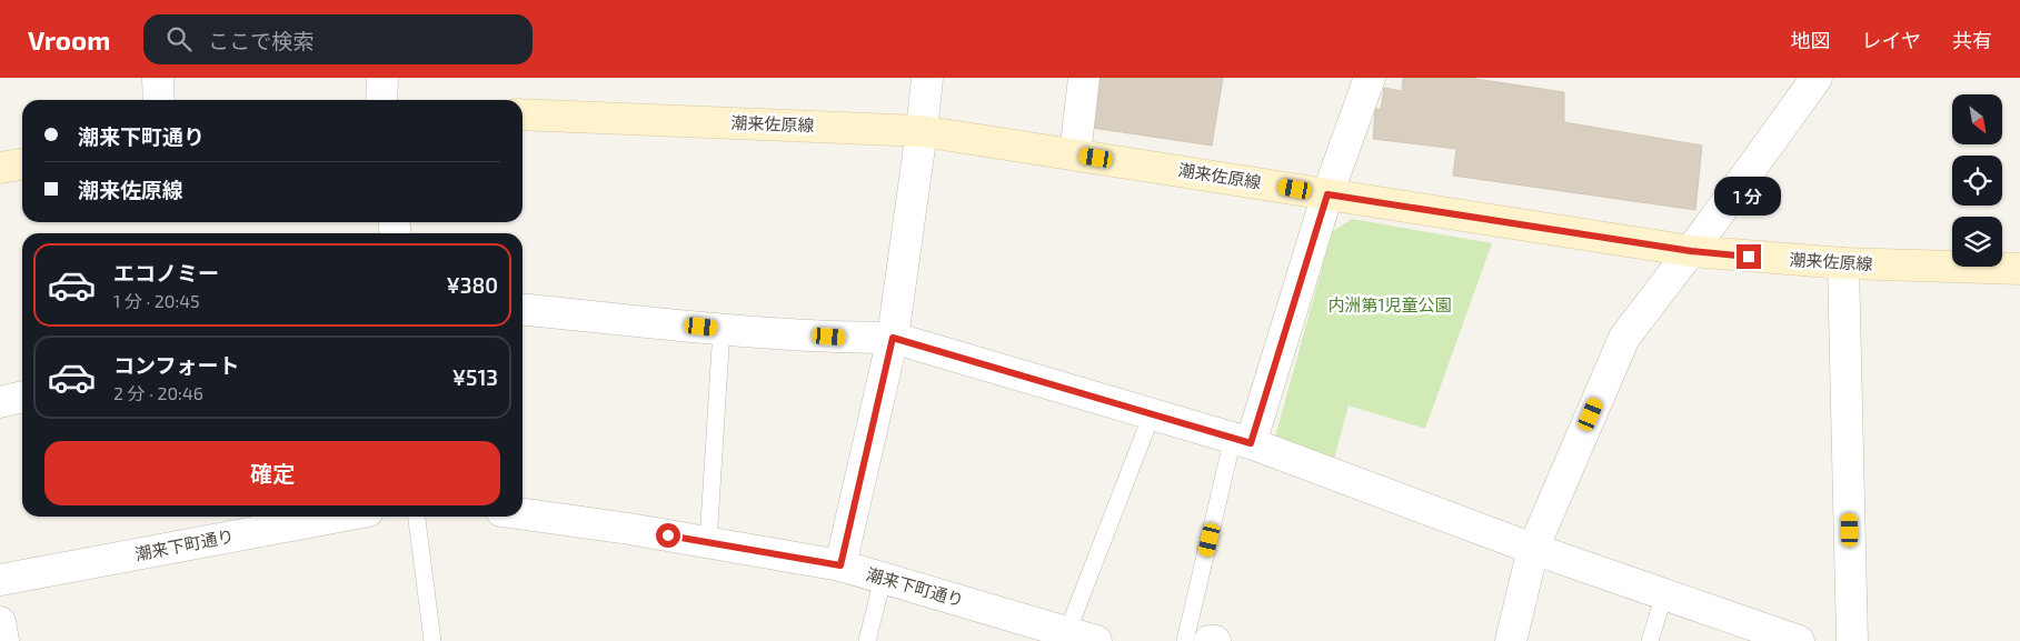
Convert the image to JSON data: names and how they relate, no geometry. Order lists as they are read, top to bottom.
{
  "streets": {
    "main road": ["潮来佐原線"],
    "street": ["潮来下町通り"]
  },
  "parks": ["内洲第1児童公園"],
  "north": "bottom right",
  "page": {
    "header": "Vroom",
    "search": "ここで検索",
    "nav": ["地図", "レイヤ", "共有"],
    "banner": ["潮来下町通り", "潮来佐原線"],
    "bubble": "1 分",
    "list": [
      {
        "name": "エコノミー",
        "note": "1 分 · 20:45",
        "value": "¥380"
      },
      {
        "name": "コンフォート",
        "note": "2 分 · 20:46",
        "value": "¥513"
      }
    ],
    "buttons": "確定"
  }
}
